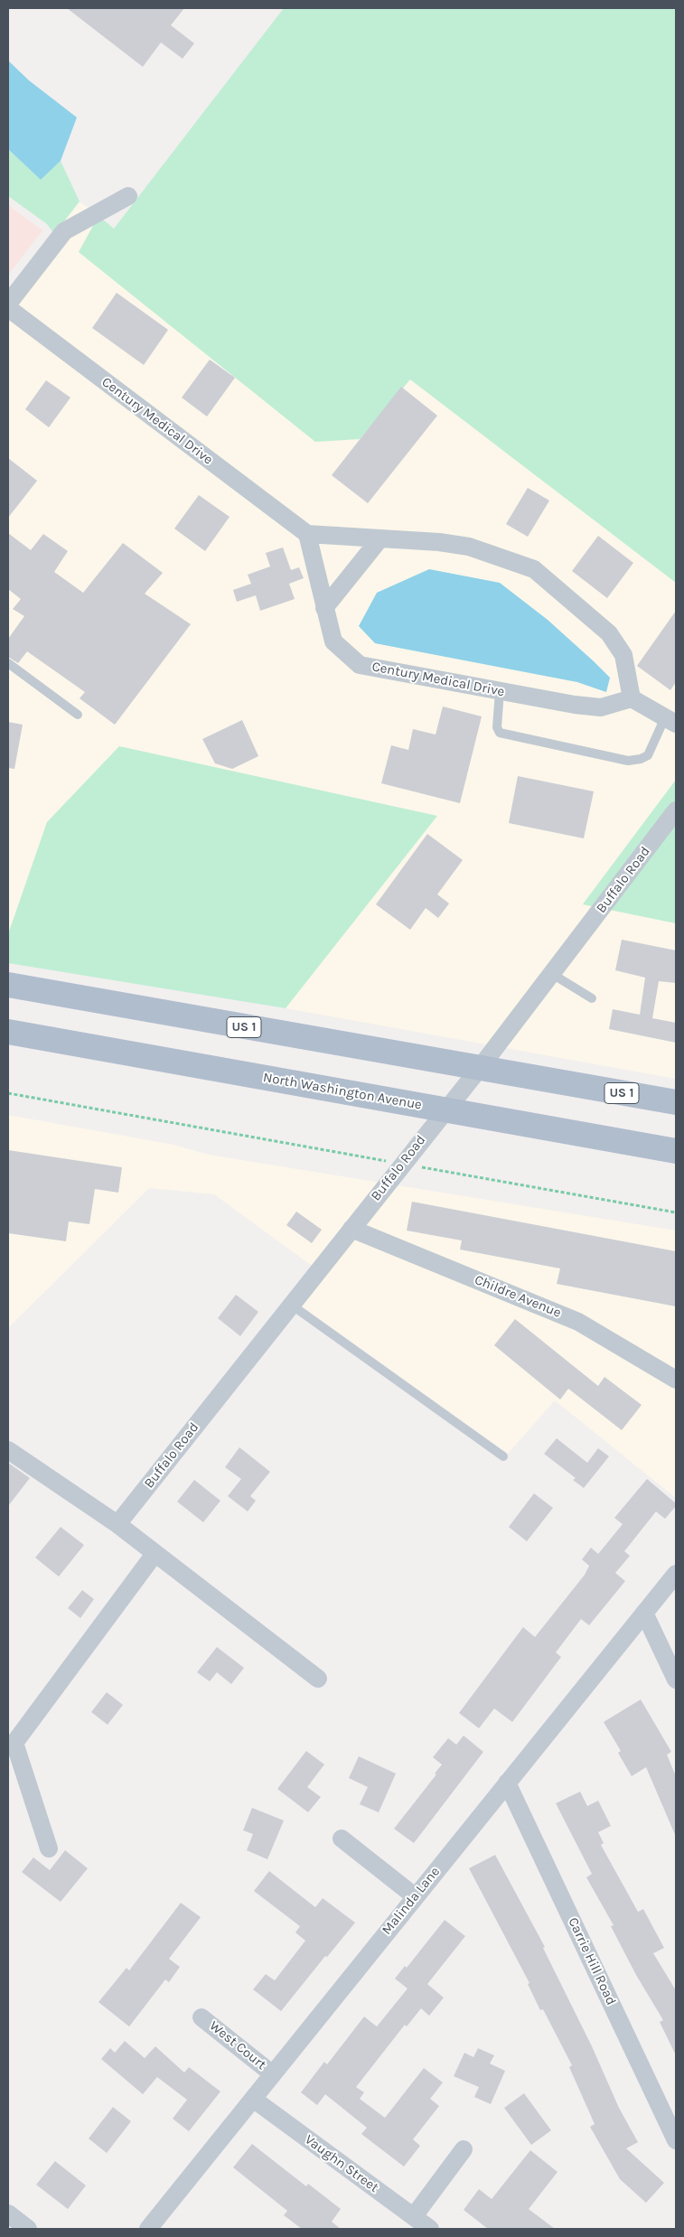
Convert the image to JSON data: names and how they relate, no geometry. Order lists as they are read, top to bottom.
{
  "streets": {
    "main road": ["US 1", "North Washington Avenue"],
    "street": [
      "Century Medical Drive",
      "Buffalo Road",
      "Childre Avenue",
      "Malinda Lane",
      "Carrie Hill Road",
      "West Court",
      "Vaughn Street"
    ]
  },
  "crossings": [
    ["Buffalo Road", "US 1"],
    ["Buffalo Road", "North Washington Avenue"],
    ["Buffalo Road", "Childre Avenue"],
    ["Malinda Lane", "Carrie Hill Road"],
    ["Malinda Lane", "West Court"],
    ["Malinda Lane", "Vaughn Street"]
  ]
}
